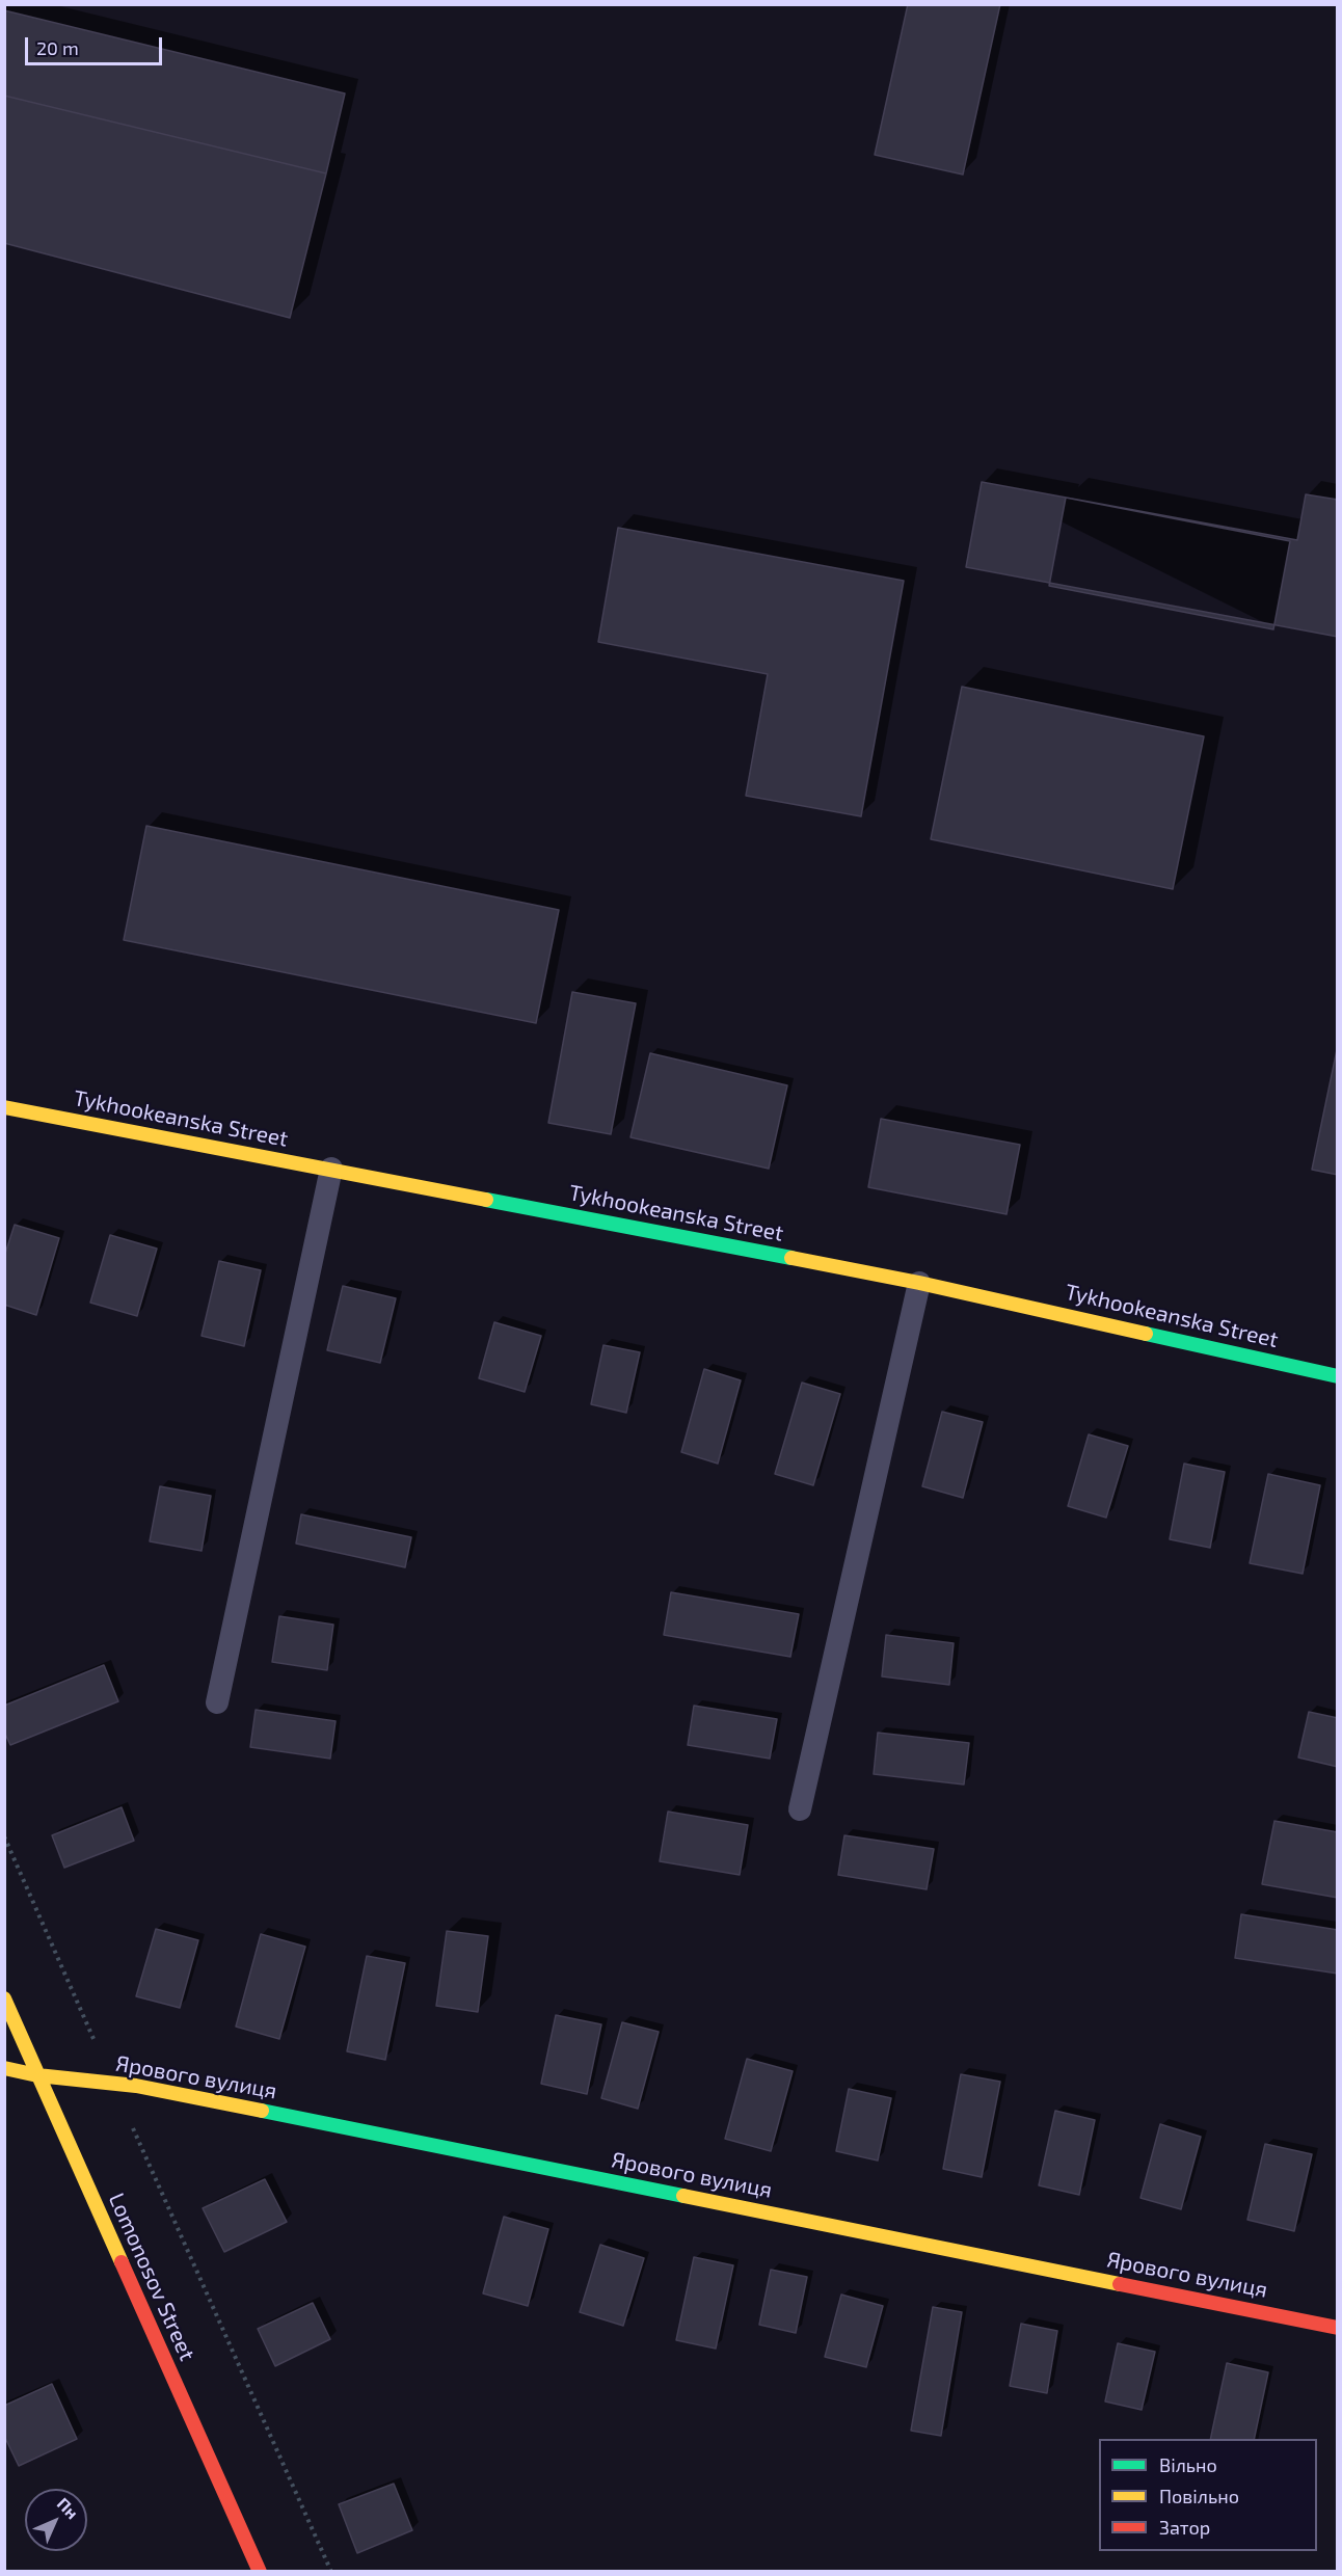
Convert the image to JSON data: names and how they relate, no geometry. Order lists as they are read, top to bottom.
{
  "streets": {
    "street": ["Tykhookeanska Street", "Ярового вулиця", "Lomonosov Street"]
  },
  "crossings": [
    ["Ярового вулиця", "Lomonosov Street"]
  ],
  "legend": ["Вільно", "Повільно", "Затор"],
  "scale_bar": "20 m",
  "north": "top right"
}
